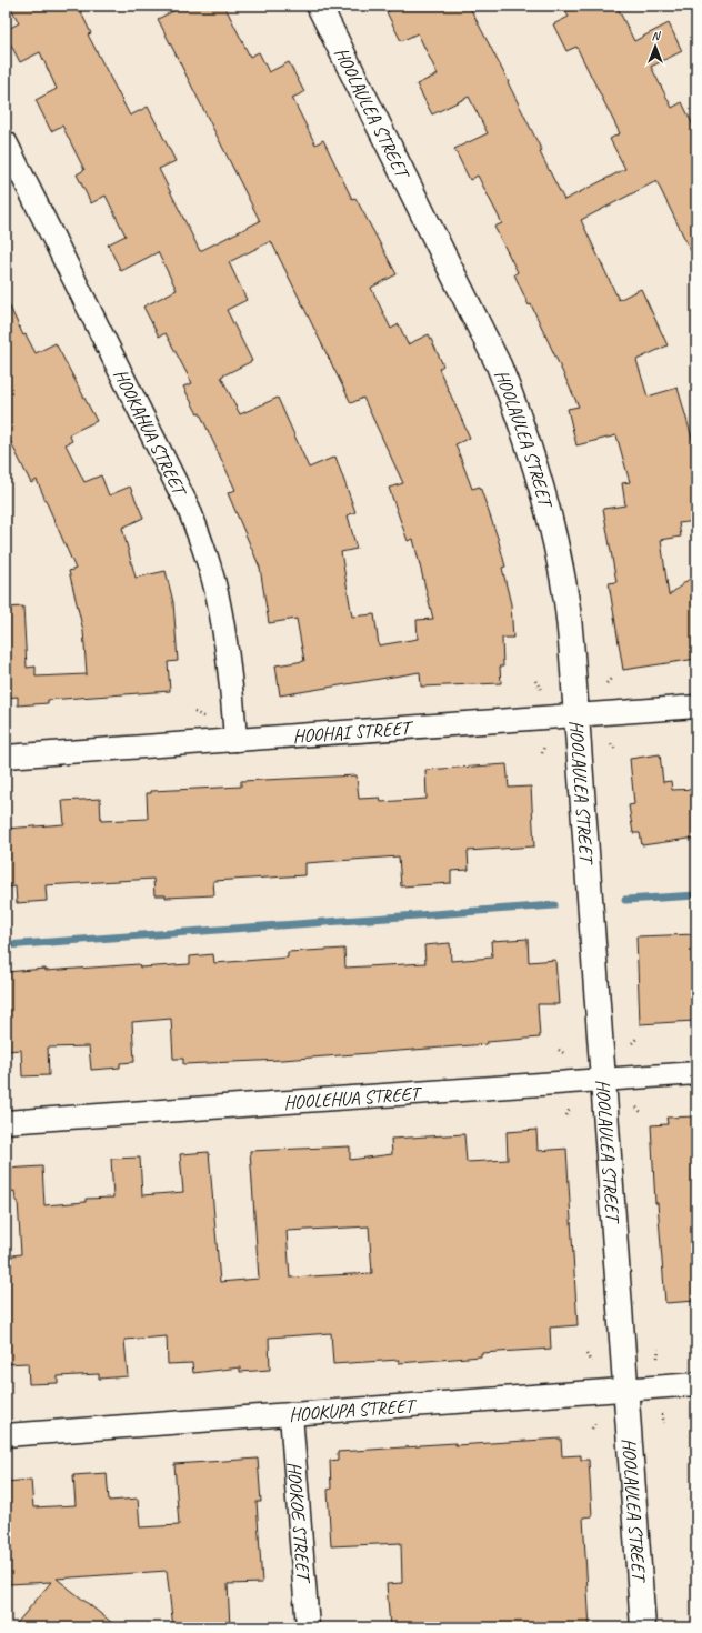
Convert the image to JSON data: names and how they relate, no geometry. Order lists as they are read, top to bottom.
{
  "streets": {
    "street": [
      "HOOLAULEA STREET",
      "HOOKAHUA STREET",
      "HOOHAI STREET",
      "HOOLEHUA STREET",
      "HOOKUPA STREET",
      "HOOKOE STREET"
    ]
  },
  "crossings": [
    ["HOOLAULEA STREET", "HOOHAI STREET"],
    ["HOOLAULEA STREET", "HOOLEHUA STREET"],
    ["HOOLAULEA STREET", "HOOKUPA STREET"],
    ["HOOKAHUA STREET", "HOOHAI STREET"],
    ["HOOKUPA STREET", "HOOKOE STREET"]
  ],
  "north": "top"
}
